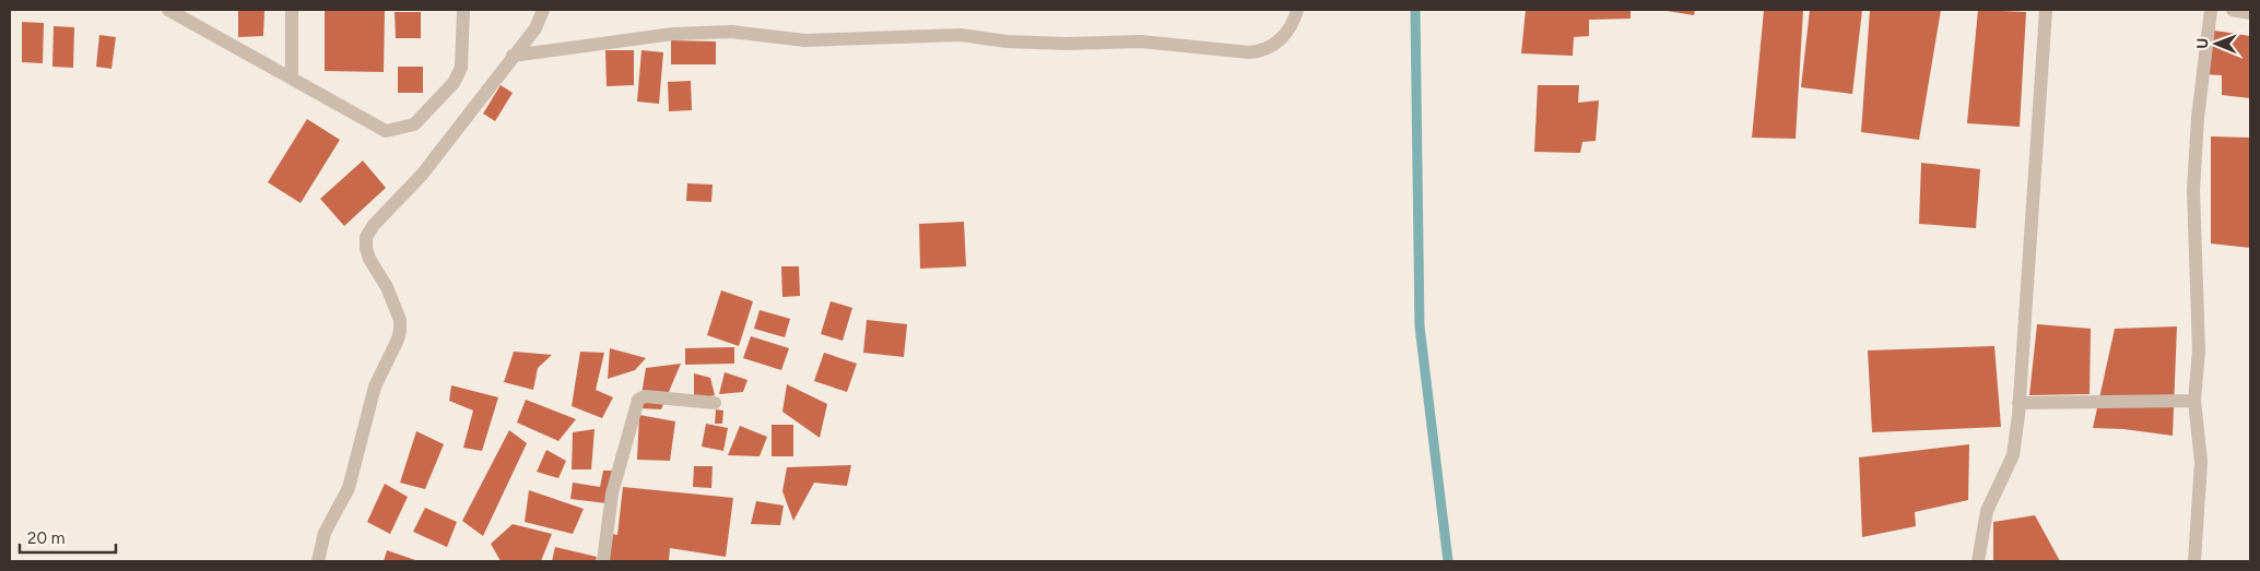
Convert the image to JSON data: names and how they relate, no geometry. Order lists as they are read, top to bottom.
{
  "scale_bar": "20 m",
  "north": "left"
}
